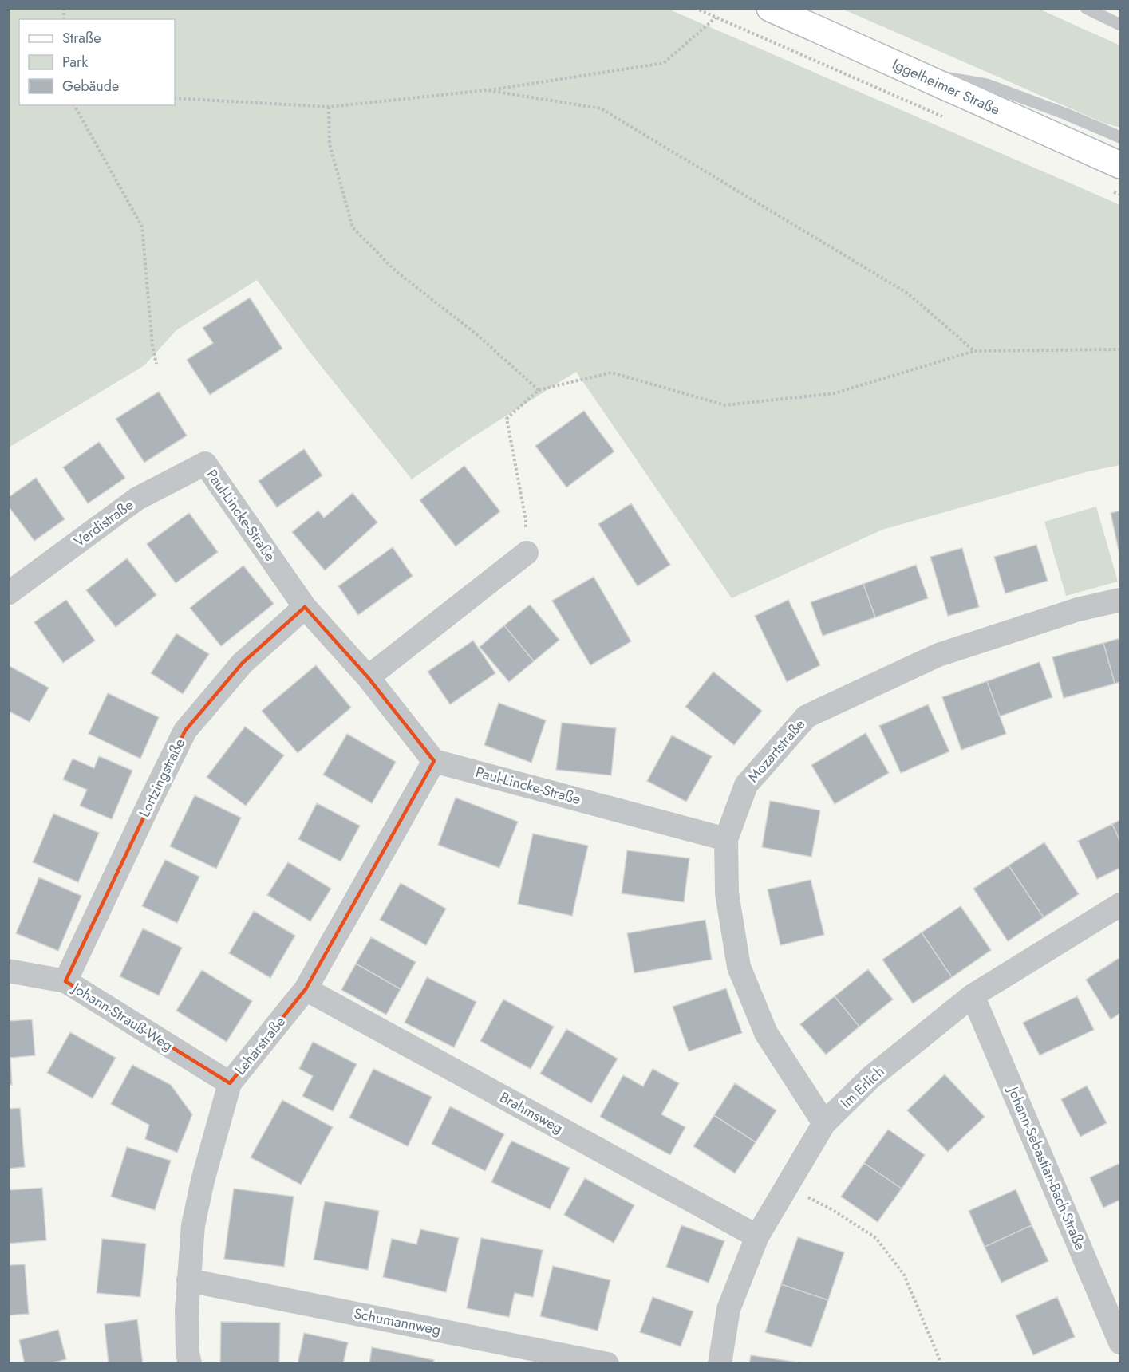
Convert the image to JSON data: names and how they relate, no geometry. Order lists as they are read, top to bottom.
{
  "streets": {
    "main road": ["Iggelheimer Straße"],
    "street": [
      "Paul-Lincke-Straße",
      "Verdistraße",
      "Mozartstraße",
      "Lortzingstraße",
      "Johann-Strauß-Weg",
      "Lehárstraße",
      "Im Erlich",
      "Brahmsweg",
      "Johann-Sebastian-Bach-Straße",
      "Schumannweg"
    ]
  },
  "crossings": [
    ["Paul-Lincke-Straße", "Verdistraße"],
    ["Paul-Lincke-Straße", "Mozartstraße"],
    ["Paul-Lincke-Straße", "Lortzingstraße"],
    ["Paul-Lincke-Straße", "Lehárstraße"],
    ["Mozartstraße", "Im Erlich"],
    ["Lortzingstraße", "Johann-Strauß-Weg"],
    ["Johann-Strauß-Weg", "Lehárstraße"],
    ["Lehárstraße", "Brahmsweg"],
    ["Lehárstraße", "Schumannweg"],
    ["Im Erlich", "Brahmsweg"],
    ["Im Erlich", "Johann-Sebastian-Bach-Straße"]
  ],
  "legend": ["Straße", "Park", "Gebäude"]
}
